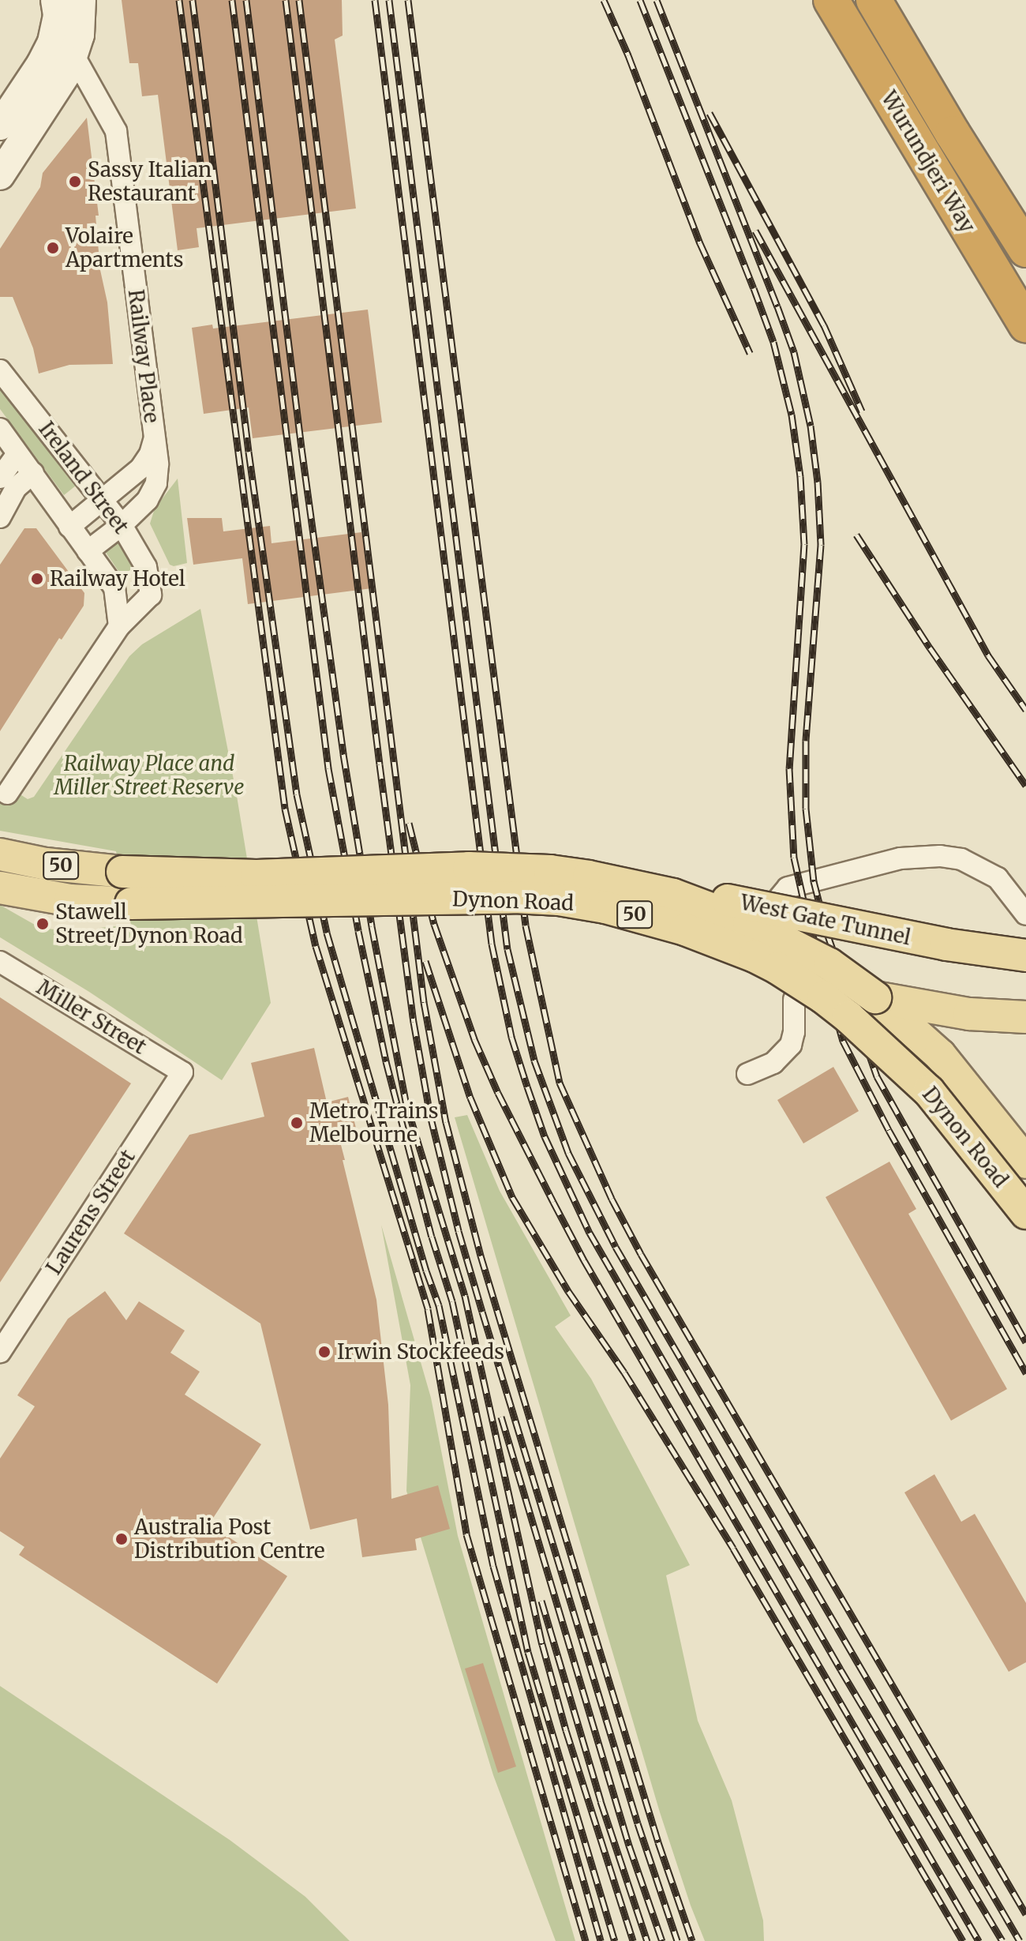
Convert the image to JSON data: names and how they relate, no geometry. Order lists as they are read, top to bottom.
{
  "streets": {
    "highway": ["Wurundjeri Way"],
    "main road": ["50", "Dynon Road", "West Gate Tunnel"],
    "street": [
      "Railway Place",
      "Ireland Street",
      "Miller Street",
      "Laurens Street"
    ]
  },
  "crossings": [
    ["Railway Place", "Ireland Street"],
    ["Dynon Road", "West Gate Tunnel"],
    ["Miller Street", "Laurens Street"]
  ],
  "parks": ["Railway Place and Miller Street Reserve"],
  "places": [
    "Sassy Italian Restaurant",
    "Volaire Apartments",
    "Railway Hotel",
    "Stawell Street/Dynon Road",
    "Metro Trains Melbourne",
    "Irwin Stockfeeds",
    "Australia Post Distribution Centre"
  ]
}
